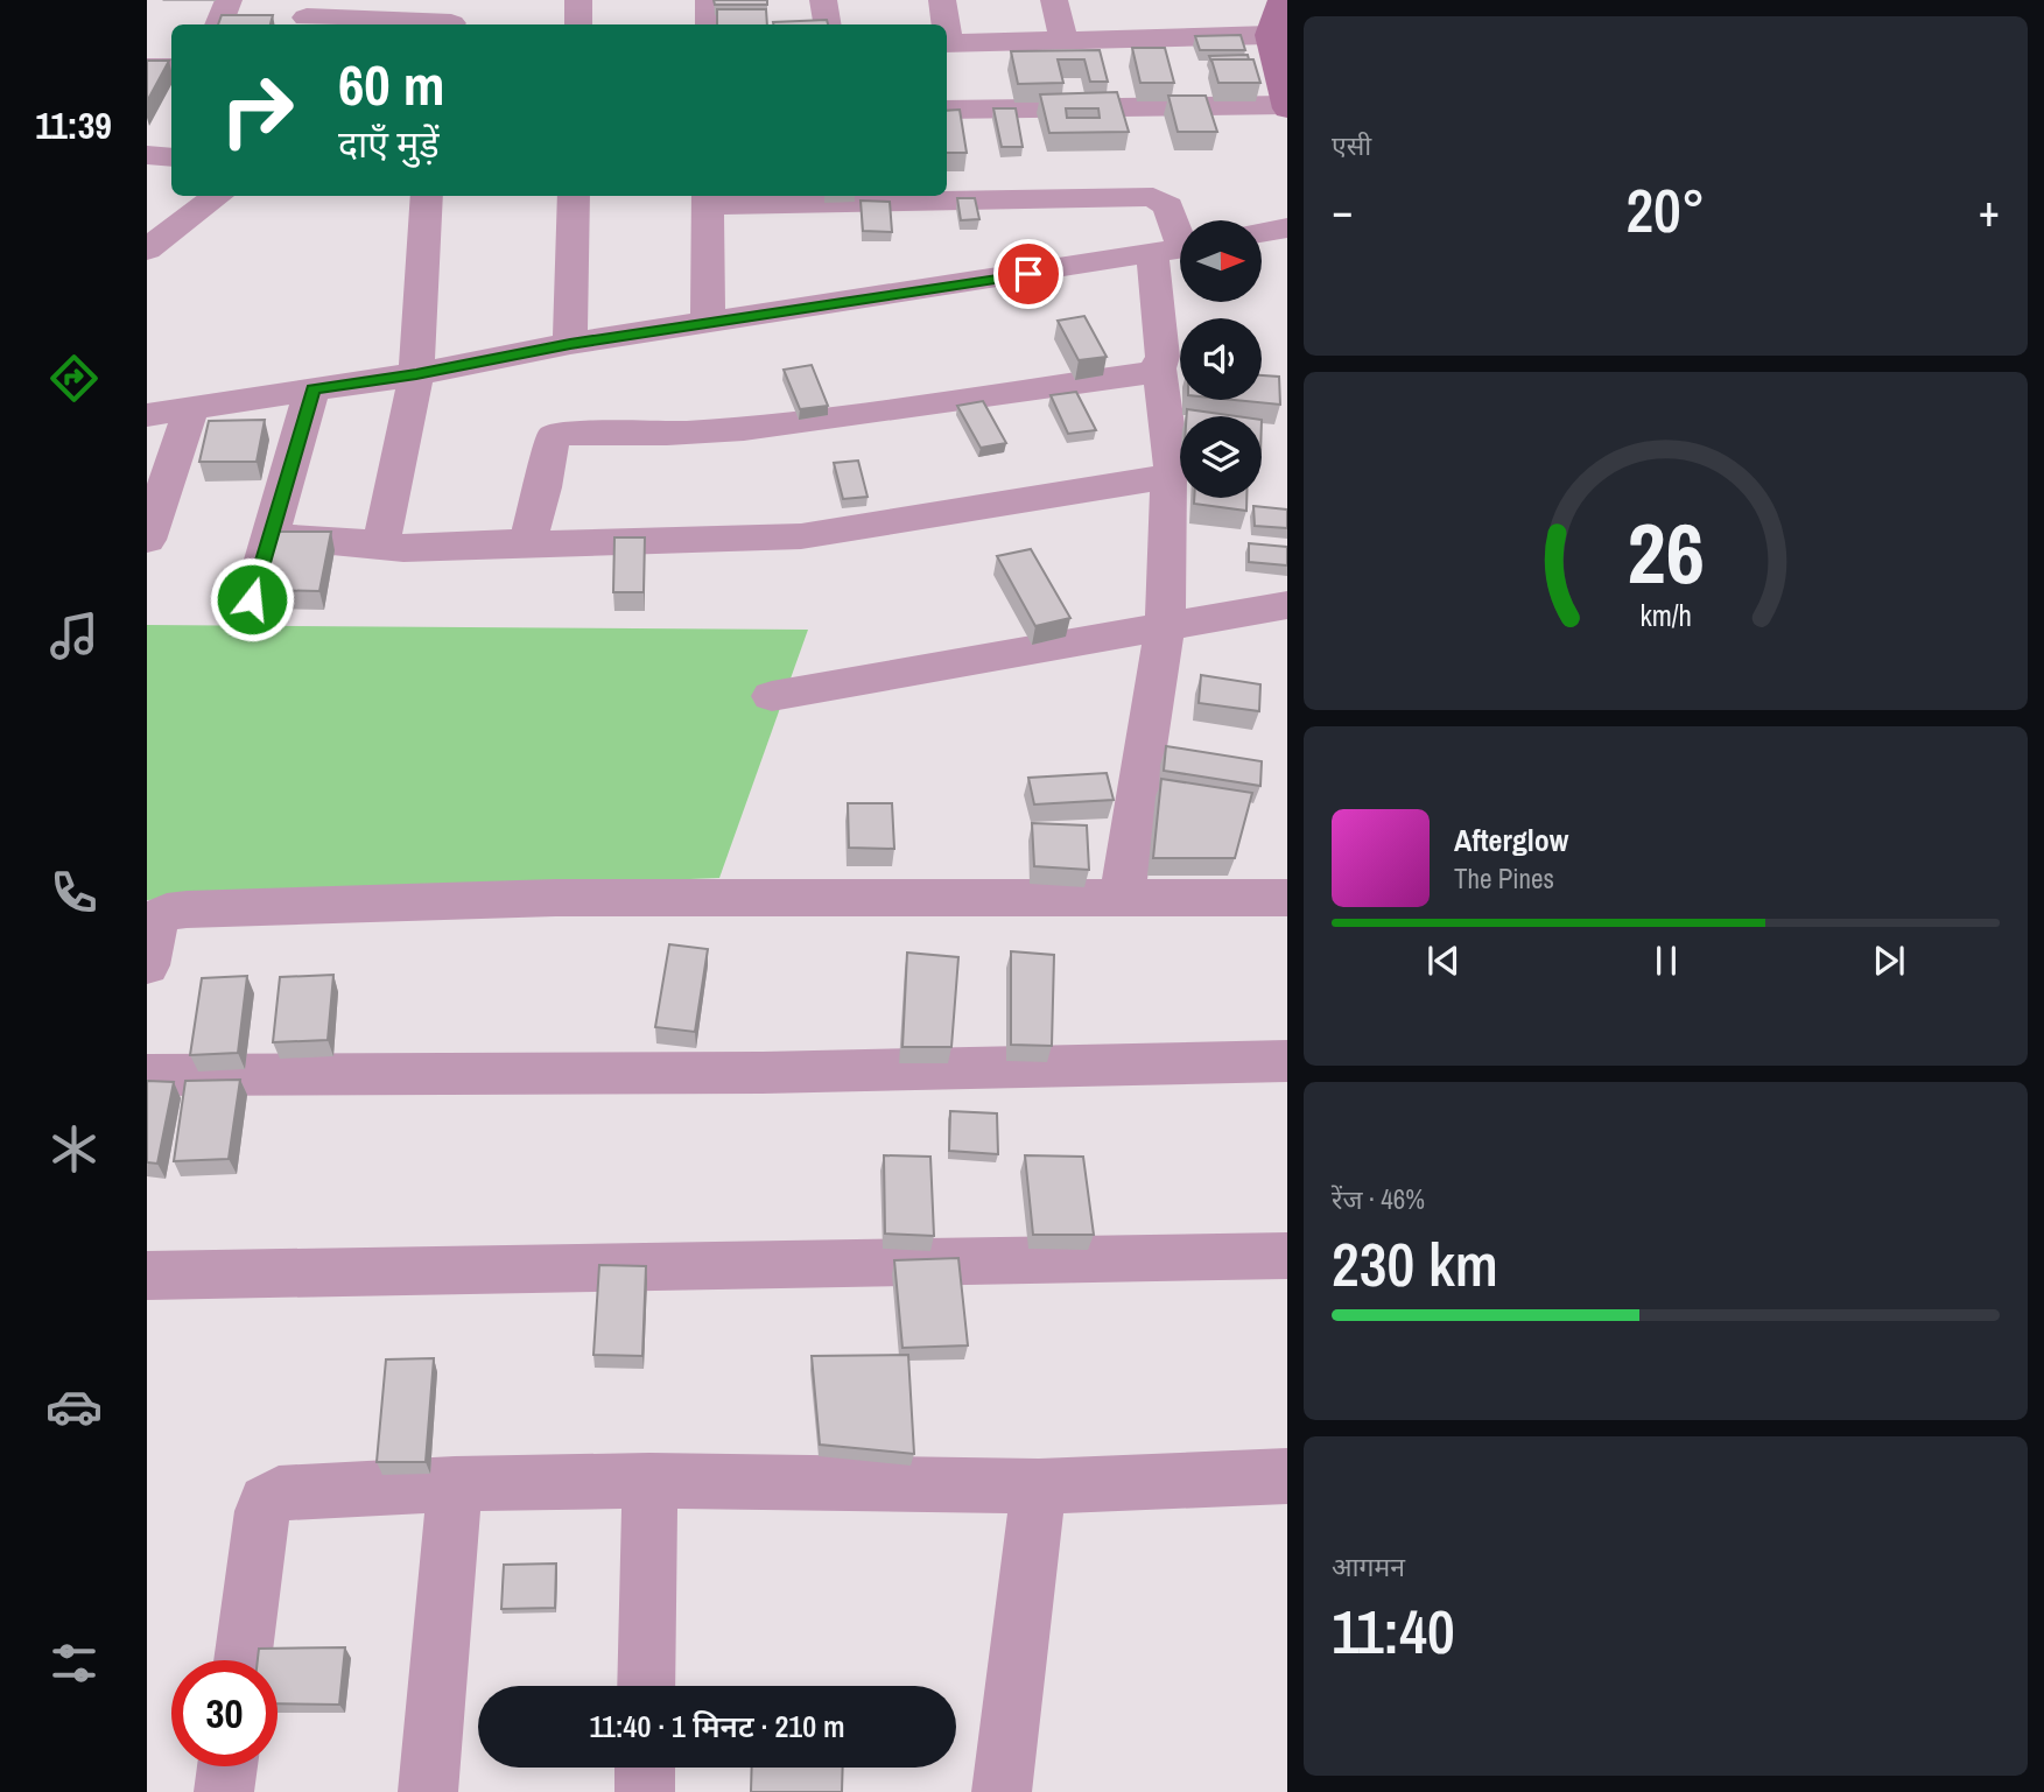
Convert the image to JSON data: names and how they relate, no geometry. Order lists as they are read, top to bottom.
{
  "north": "right",
  "page": {
    "tabs": "11:39",
    "tile": [
      "एसी",
      ["रेंज · 46%", "230 km"],
      ["आगमन", "11:40"]
    ],
    "turn": ["60 m", "दाएँ मुड़ें"],
    "heat": ["−", "20°", "+"],
    "song": ["Afterglow", "The Pines"],
    "limit": "30",
    "trip": "11:40 · 1 मिनट · 210 m",
    "gauge": ["26", "km/h"]
  }
}
